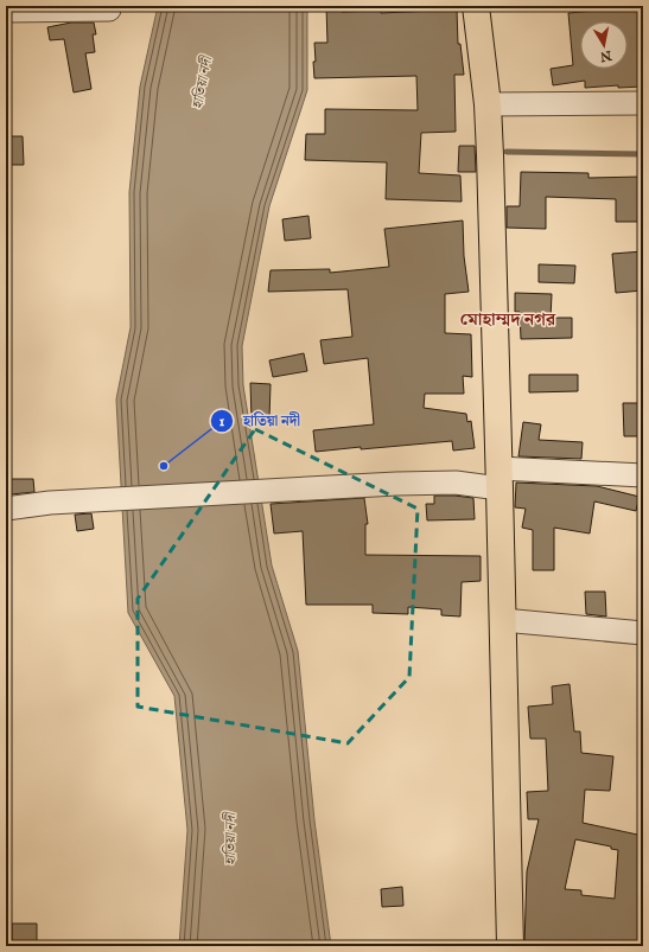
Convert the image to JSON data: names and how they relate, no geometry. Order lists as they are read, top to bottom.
{
  "districts": ["মোহাম্মদ নগর"],
  "water": ["হাতিয়া নদী"],
  "places": ["হাতিয়া নদী"],
  "north": "bottom"
}
